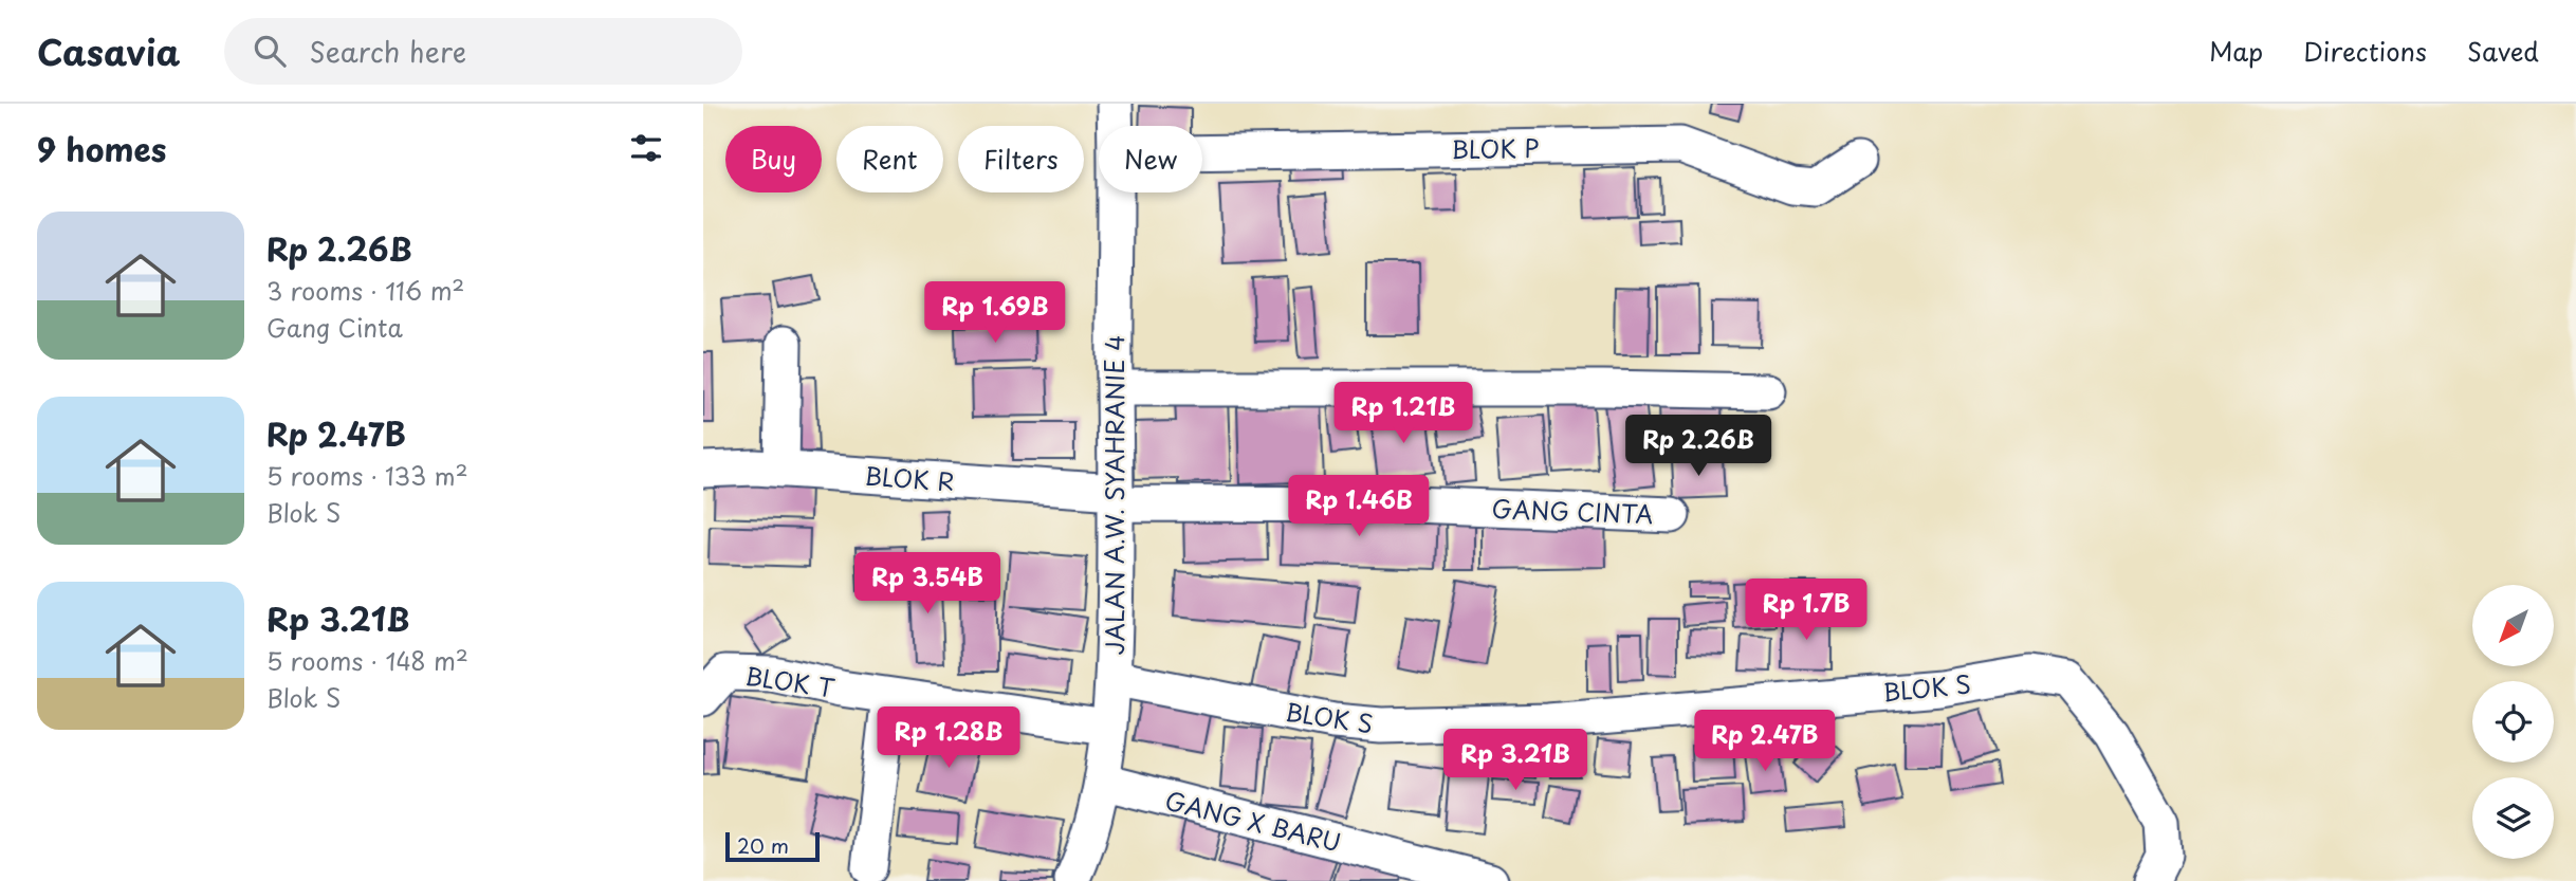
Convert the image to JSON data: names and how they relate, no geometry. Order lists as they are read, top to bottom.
{
  "streets": {
    "street": [
      "BLOK P",
      "BLOK R",
      "JALAN A.W. SYAHRANIE 4",
      "GANG CINTA",
      "BLOK T",
      "BLOK S",
      "GANG X BARU"
    ]
  },
  "crossings": [
    ["BLOK R", "JALAN A.W. SYAHRANIE 4"],
    ["BLOK R", "GANG CINTA"],
    ["JALAN A.W. SYAHRANIE 4", "GANG CINTA"],
    ["JALAN A.W. SYAHRANIE 4", "BLOK T"],
    ["JALAN A.W. SYAHRANIE 4", "BLOK S"],
    ["JALAN A.W. SYAHRANIE 4", "GANG X BARU"]
  ],
  "scale_bar": "20 m",
  "north": "bottom left",
  "page": {
    "header": "Casavia",
    "search": "Search here",
    "nav": ["Map", "Directions", "Saved"],
    "heading": "9 homes",
    "chip": [
      "Buy",
      "Rent",
      "Filters",
      "New"
    ],
    "list": [
      {
        "name": "Rp 2.26B",
        "note": "3 rooms · 116 m² · Gang Cinta"
      },
      {
        "name": "Rp 2.47B",
        "note": "5 rooms · 133 m² · Blok S"
      },
      {
        "name": "Rp 3.21B",
        "note": "5 rooms · 148 m² · Blok S"
      }
    ],
    "price": [
      "Rp 1.69B",
      "Rp 1.21B",
      "Rp 2.26B",
      "Rp 1.46B",
      "Rp 3.54B",
      "Rp 1.7B",
      "Rp 1.28B",
      "Rp 2.47B",
      "Rp 3.21B"
    ],
    "scale": "20 m"
  }
}
